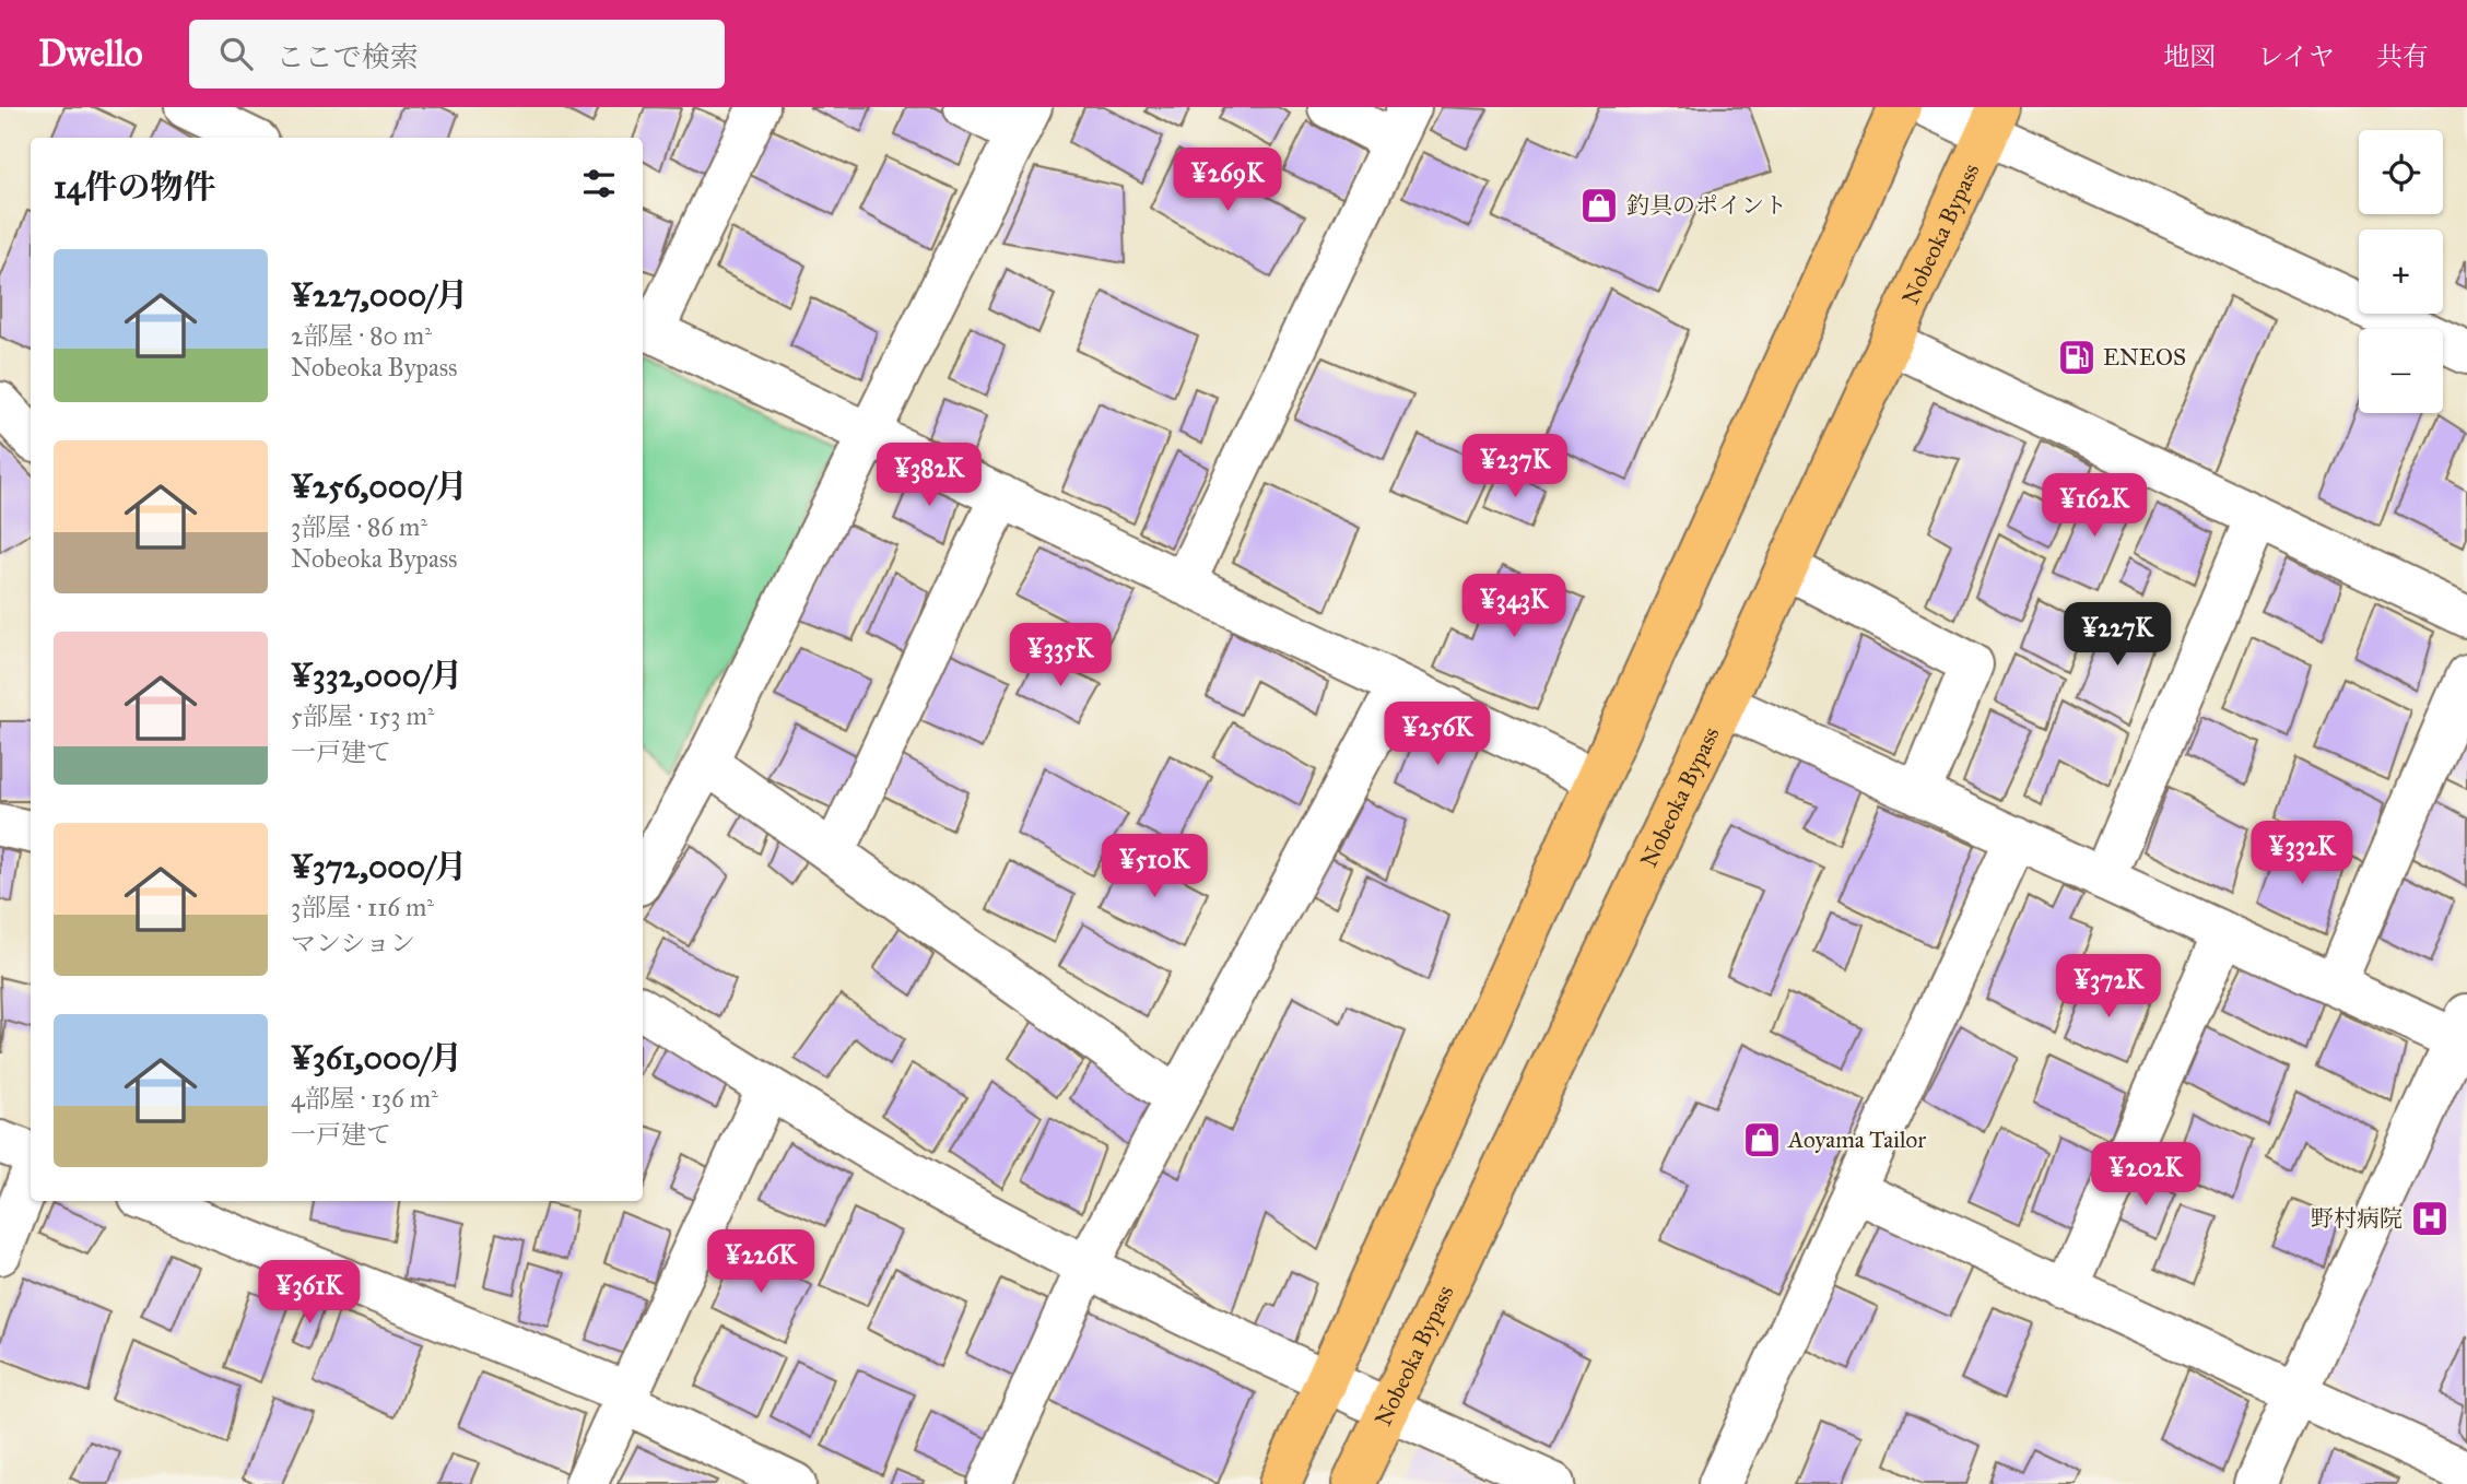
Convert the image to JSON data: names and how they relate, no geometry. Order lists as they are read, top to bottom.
{
  "streets": {
    "highway": ["Nobeoka Bypass"]
  },
  "places": {
    "shop": ["釣具のポイント", "Aoyama Tailor"],
    "fuel station": ["ENEOS"],
    "hospital": ["野村病院"]
  },
  "page": {
    "header": "Dwello",
    "search": "ここで検索",
    "nav": ["地図", "レイヤ", "共有"],
    "map_buttons": ["+", "−"],
    "heading": "14件の物件",
    "price": [
      "¥269K",
      "¥237K",
      "¥382K",
      "¥162K",
      "¥343K",
      "¥227K",
      "¥335K",
      "¥256K",
      "¥332K",
      "¥510K",
      "¥372K",
      "¥202K",
      "¥226K",
      "¥361K"
    ],
    "list": [
      {
        "name": "¥227,000/月",
        "note": "2部屋 · 80 m² · Nobeoka Bypass"
      },
      {
        "name": "¥256,000/月",
        "note": "3部屋 · 86 m² · Nobeoka Bypass"
      },
      {
        "name": "¥332,000/月",
        "note": "5部屋 · 153 m² · 一戸建て"
      },
      {
        "name": "¥372,000/月",
        "note": "3部屋 · 116 m² · マンション"
      },
      {
        "name": "¥361,000/月",
        "note": "4部屋 · 136 m² · 一戸建て"
      }
    ]
  }
}
